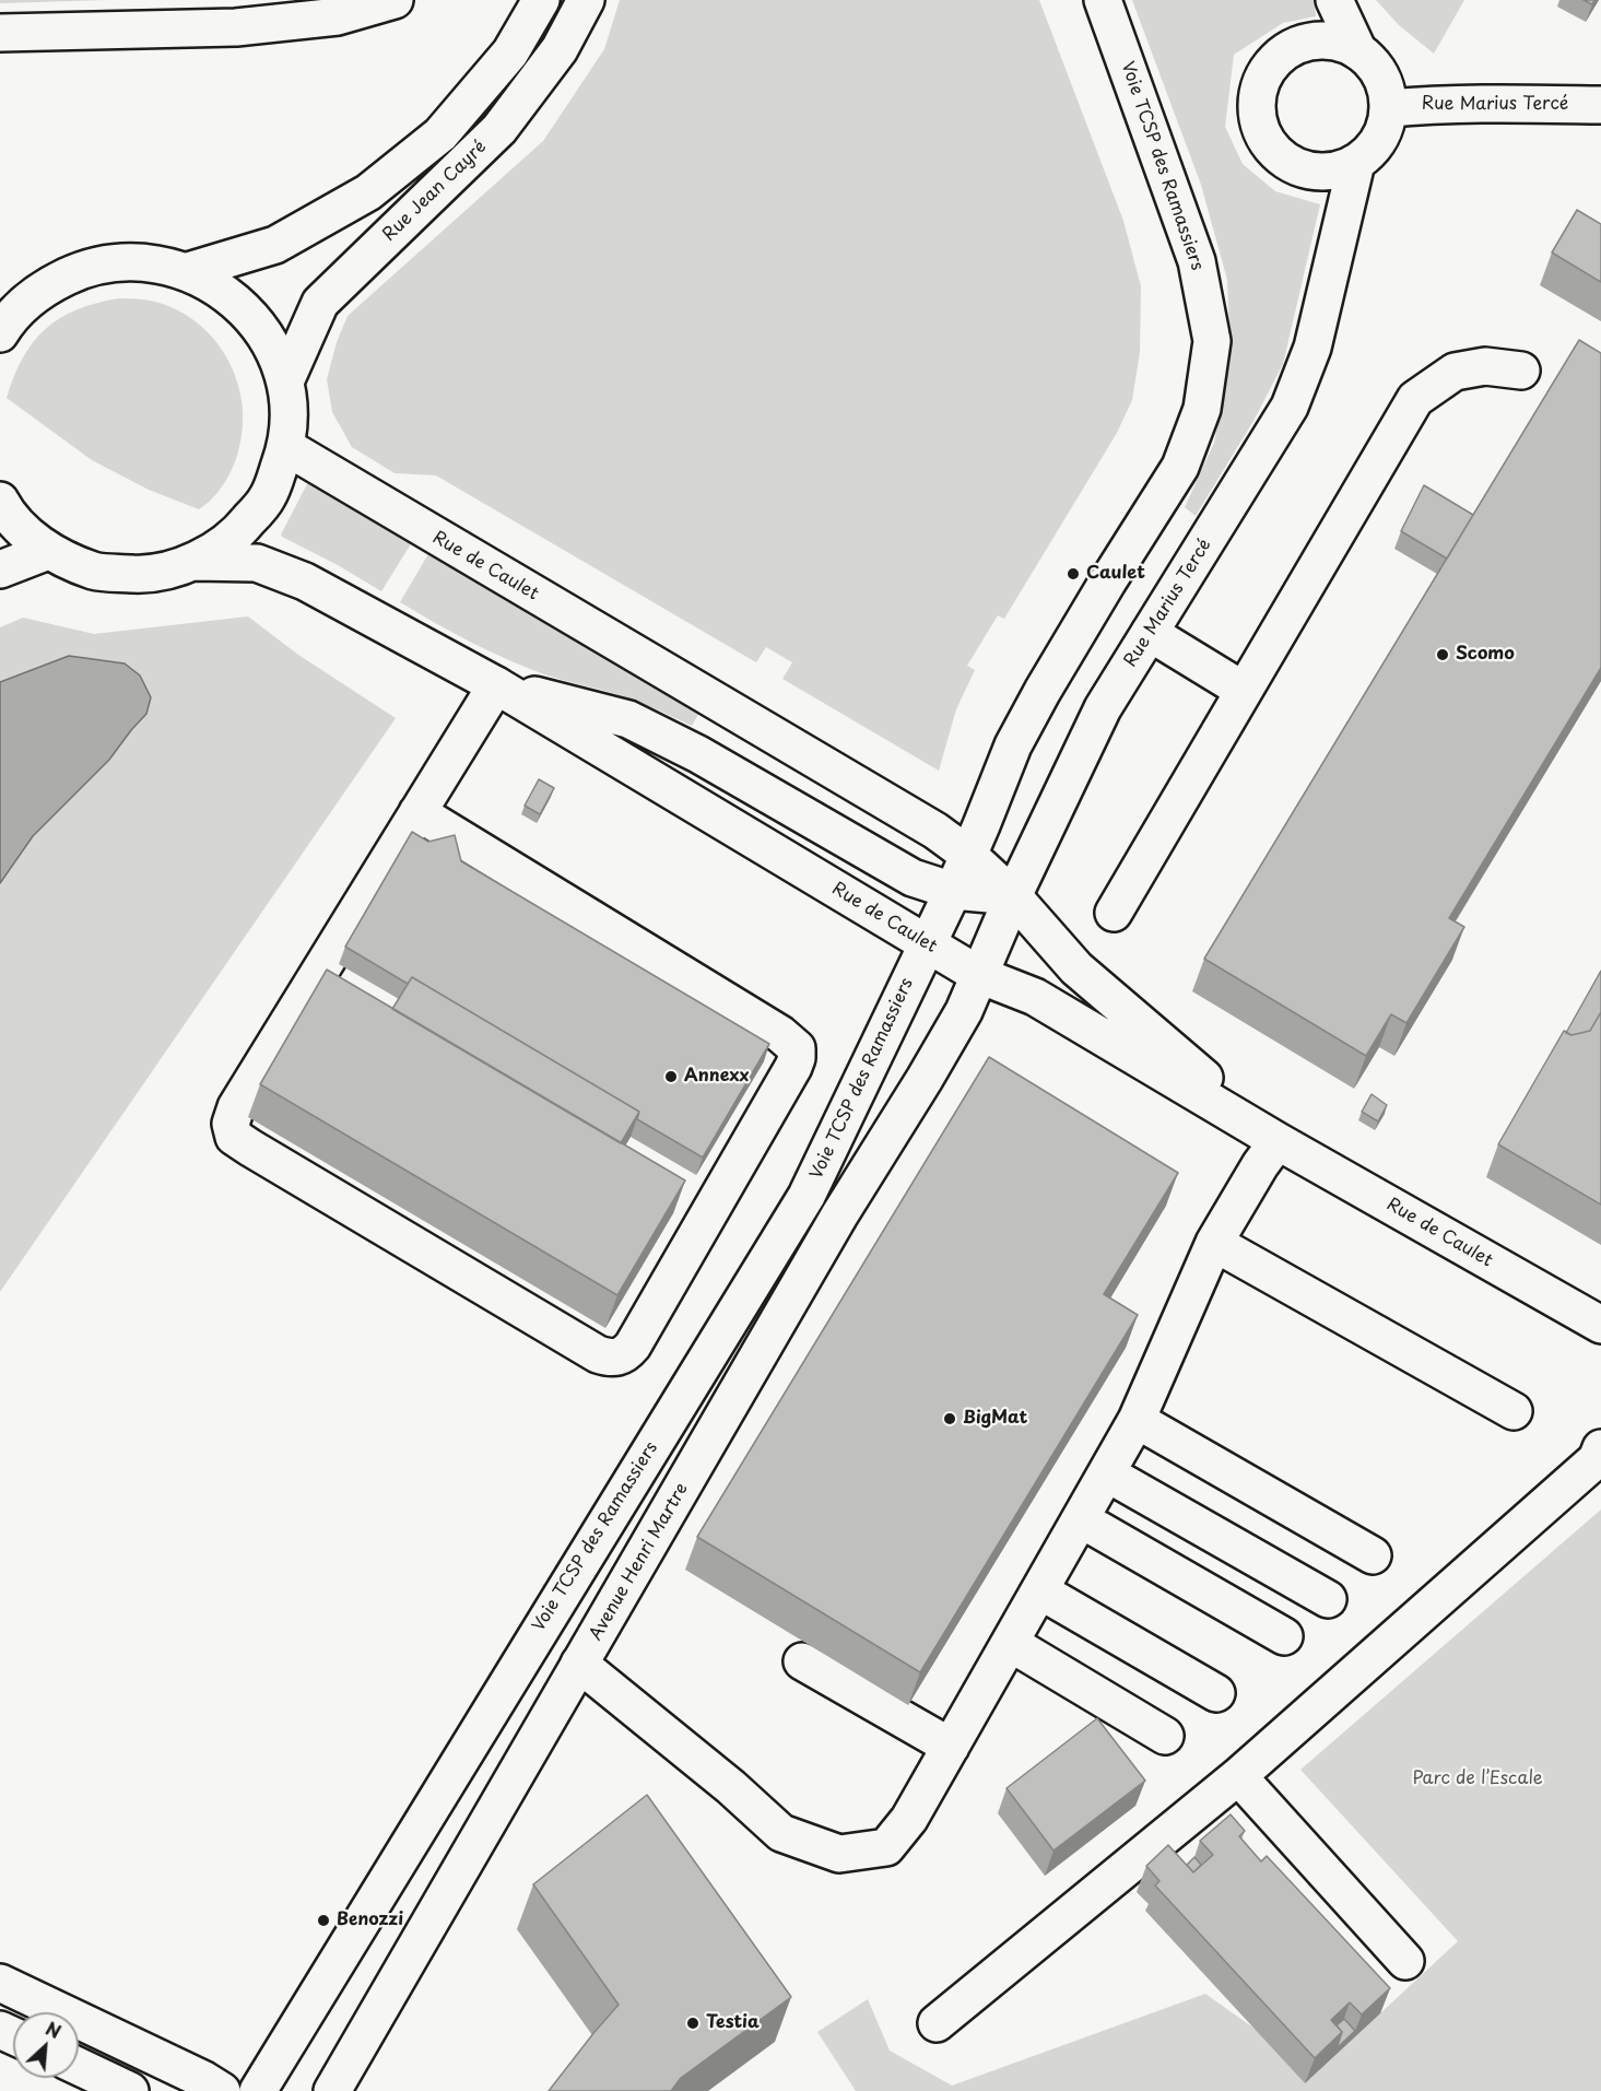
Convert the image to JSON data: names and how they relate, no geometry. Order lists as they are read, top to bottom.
{
  "streets": {
    "main road": [
      "Rue Marius Tercé",
      "Voie TCSP des Ramassiers",
      "Rue Jean Cayré",
      "Rue de Caulet",
      "Avenue Henri Martre"
    ]
  },
  "crossings": [
    ["Rue Marius Tercé", "Rue de Caulet"],
    ["Rue Marius Tercé", "Avenue Henri Martre"],
    ["Voie TCSP des Ramassiers", "Rue de Caulet"]
  ],
  "parks": ["Parc de l’Escale"],
  "places": [
    "Caulet",
    "Scomo",
    "Annexx",
    "BigMat",
    "Benozzi",
    "Testia"
  ],
  "north": "top right"
}
